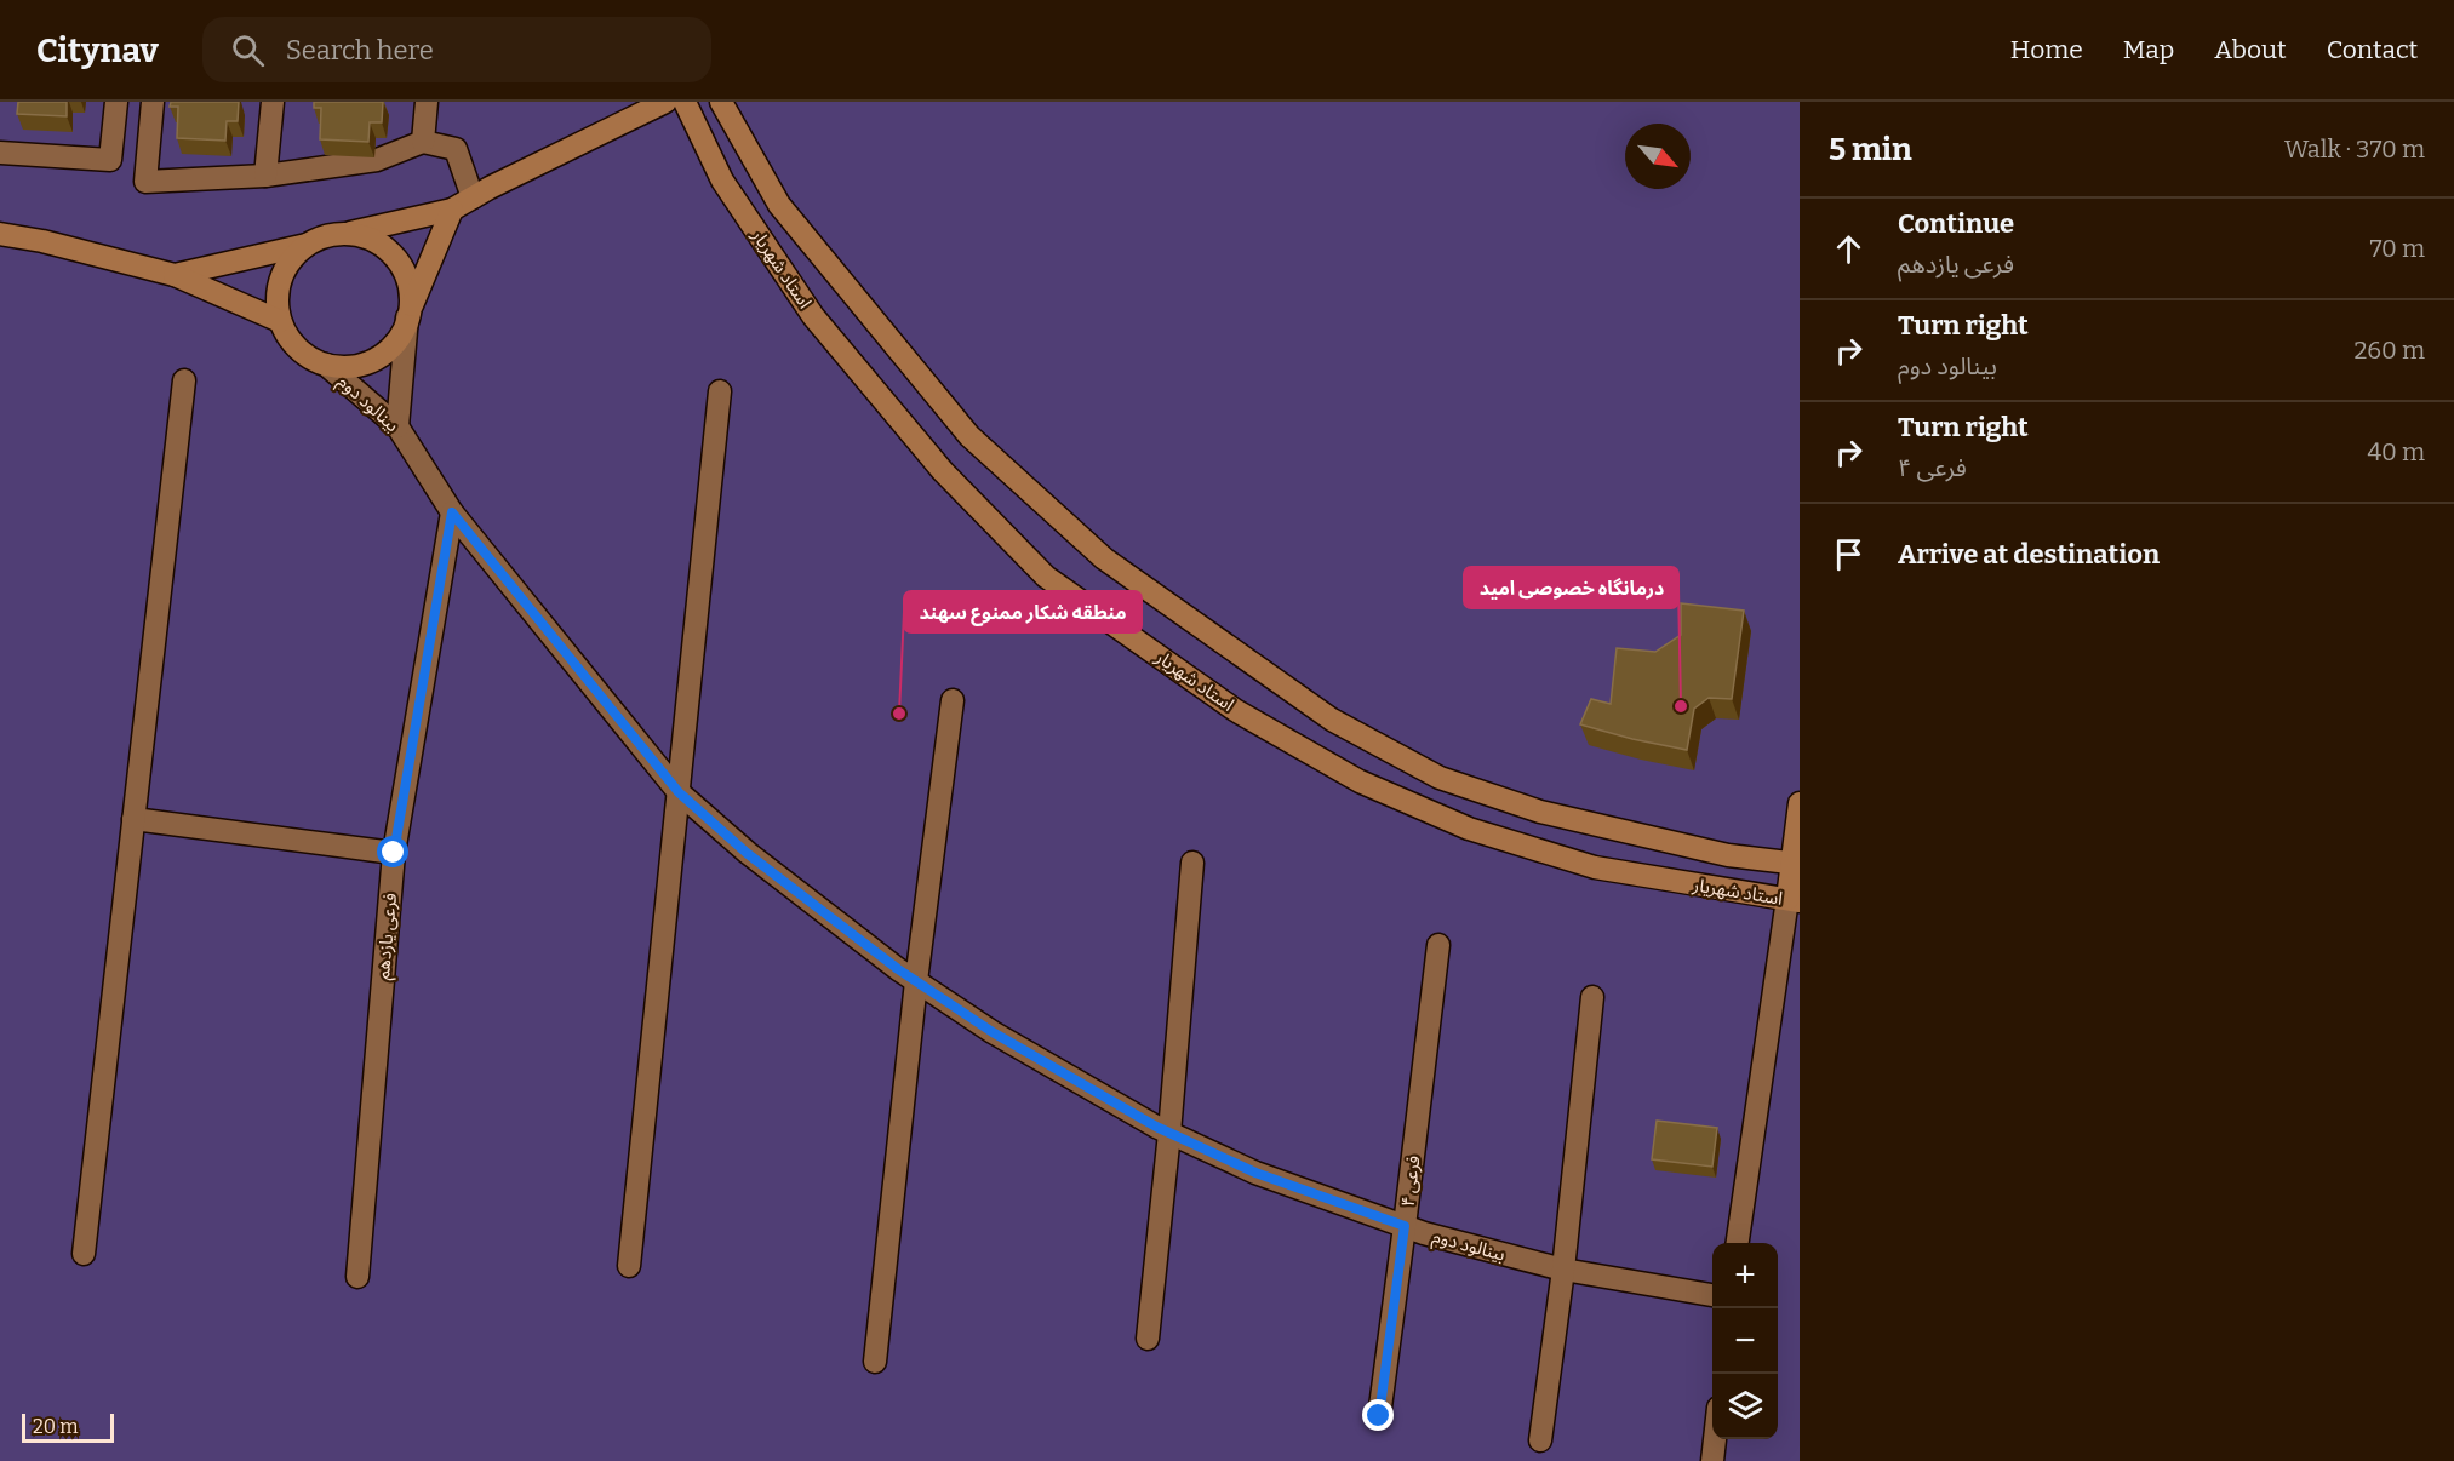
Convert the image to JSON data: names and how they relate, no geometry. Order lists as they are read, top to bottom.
{
  "streets": {
    "main road": ["استاد شهریار"],
    "street": ["بینالود دوم", "فرعی یازدهم", "فرعی ۴"]
  },
  "crossings": [
    ["بینالود دوم", "فرعی یازدهم"],
    ["بینالود دوم", "فرعی ۴"]
  ],
  "places": ["درمانگاه خصوصی امید", "منطقه شکار ممنوع سهند"],
  "scale_bar": "20 m",
  "north": "bottom right",
  "page": {
    "header": "Citynav",
    "search": "Search here",
    "nav": [
      "Home",
      "Map",
      "About",
      "Contact"
    ],
    "heading": ["5 min", "Walk · 370 m"],
    "list": [
      ["Continue", "فرعی یازدهم", "70 m"],
      ["Turn right", "بینالود دوم", "260 m"],
      ["Turn right", "فرعی ۴", "40 m"],
      "Arrive at destination"
    ],
    "map_buttons": ["+", "−"],
    "scale": "20 m"
  }
}
